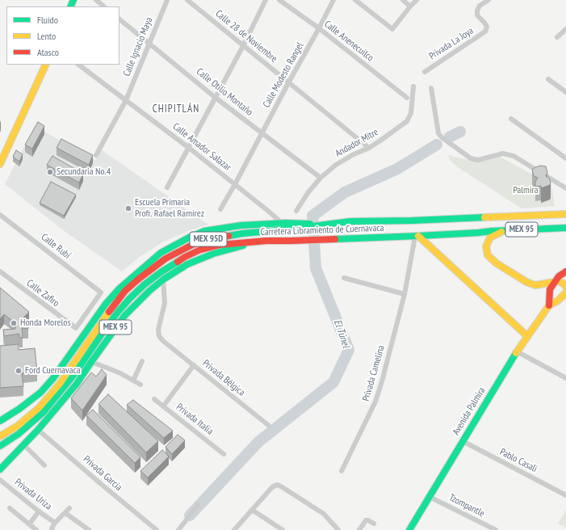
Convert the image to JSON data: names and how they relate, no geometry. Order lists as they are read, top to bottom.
{
  "streets": {
    "main road": [
      "MEX 95",
      "Carretera Libramiento de Cuernavaca",
      "MEX 95D",
      "Avenida Palmira"
    ],
    "street": [
      "Calle 28 de Noviembre",
      "Calle Anenecuilco",
      "Privada La Joya",
      "Calle Ignacio Maya",
      "Calle Modesto Rangel",
      "Calle Otilio Montaño",
      "Andador Mitre",
      "Calle Amador Salazar",
      "Calle Rubí",
      "Calle Zafiro",
      "Privada Camelina",
      "Privada Bélgica",
      "Privada Italia",
      "Pablo Casali",
      "Privada García",
      "Privada Uriza",
      "Tzompantle"
    ]
  },
  "crossings": [
    ["Calle 28 de Noviembre", "Calle Modesto Rangel"],
    ["Calle 28 de Noviembre", "Andador Mitre"],
    ["Calle Anenecuilco", "Calle Modesto Rangel"],
    ["Calle Ignacio Maya", "Calle Otilio Montaño"],
    ["Calle Ignacio Maya", "Calle Amador Salazar"],
    ["Calle Modesto Rangel", "Calle Otilio Montaño"],
    ["Calle Modesto Rangel", "Calle Amador Salazar"],
    ["Calle Otilio Montaño", "Andador Mitre"],
    ["Calle Amador Salazar", "Carretera Libramiento de Cuernavaca"],
    ["Carretera Libramiento de Cuernavaca", "MEX 95D"],
    ["Carretera Libramiento de Cuernavaca", "Privada Camelina"],
    ["Carretera Libramiento de Cuernavaca", "Privada García"],
    ["Calle Rubí", "Calle Zafiro"],
    ["Privada Bélgica", "Privada Italia"],
    ["Avenida Palmira", "Pablo Casali"],
    ["Avenida Palmira", "Tzompantle"]
  ],
  "districts": ["CHIPITLÁN"],
  "water": ["El Túnel"],
  "parks": ["Palmira"],
  "places": [
    "Secundaria No.4",
    "Escuela Primaria Profr. Rafael Ramírez",
    "Honda Morelos",
    "Ford Cuernavaca"
  ],
  "legend": ["Fluido", "Lento", "Atasco"]
}
